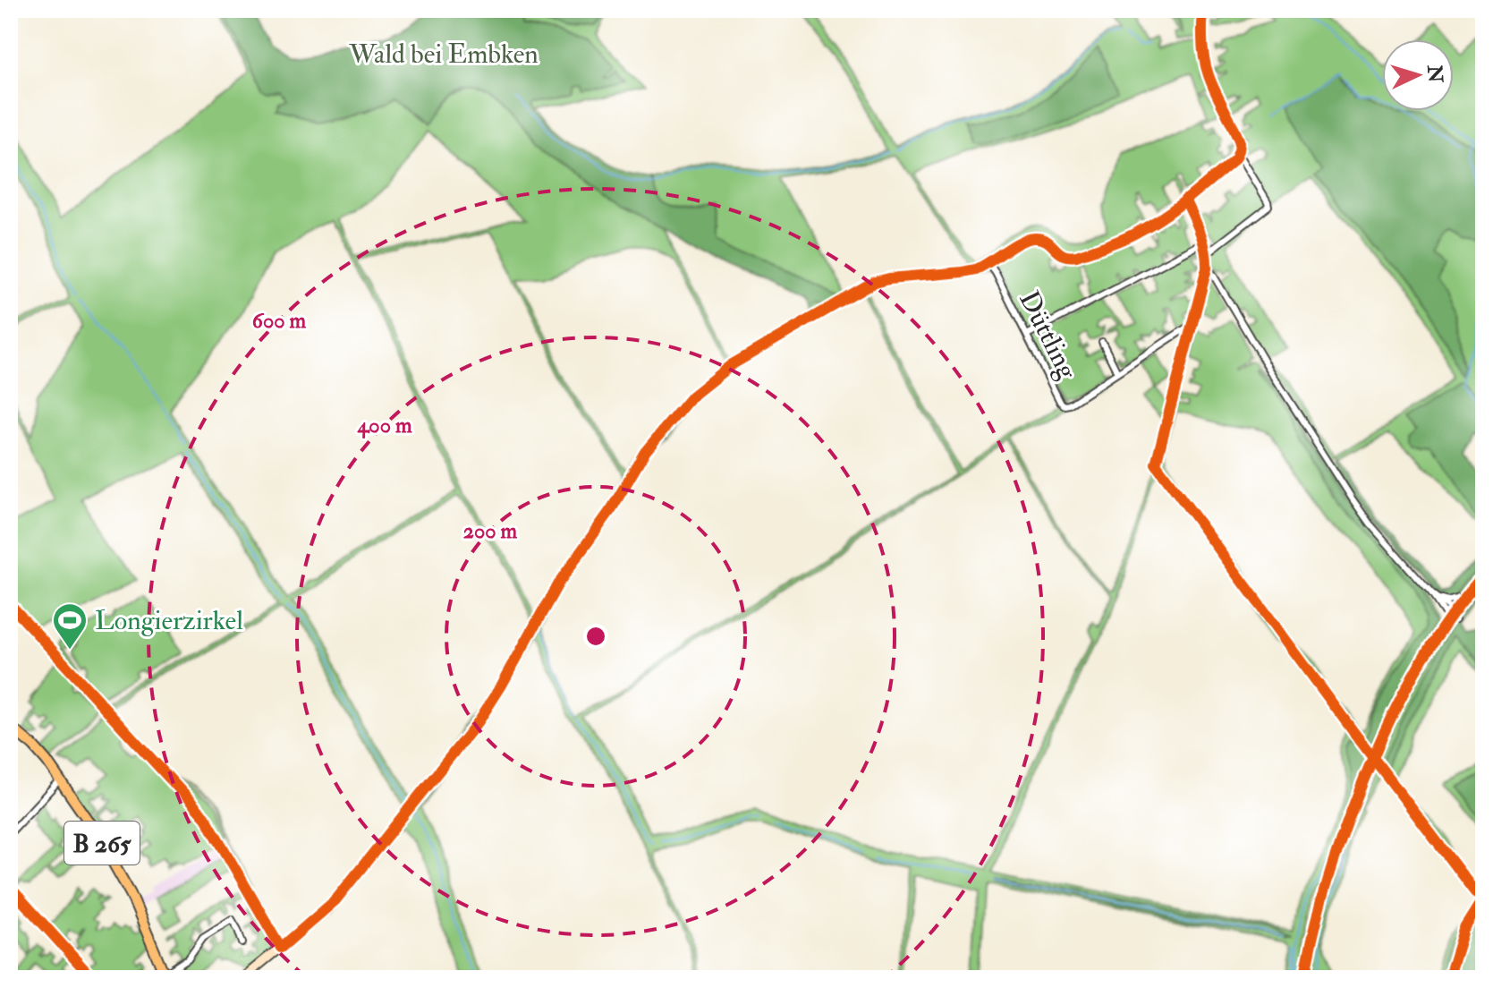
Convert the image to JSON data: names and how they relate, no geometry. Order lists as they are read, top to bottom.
{
  "streets": {
    "main road": ["B 265"],
    "street": ["Düttling"]
  },
  "parks": ["Wald bei Embken"],
  "places": {
    "sports": ["Longierzirkel"]
  },
  "north": "right",
  "rings": ["600 m", "400 m", "200 m"]
}
